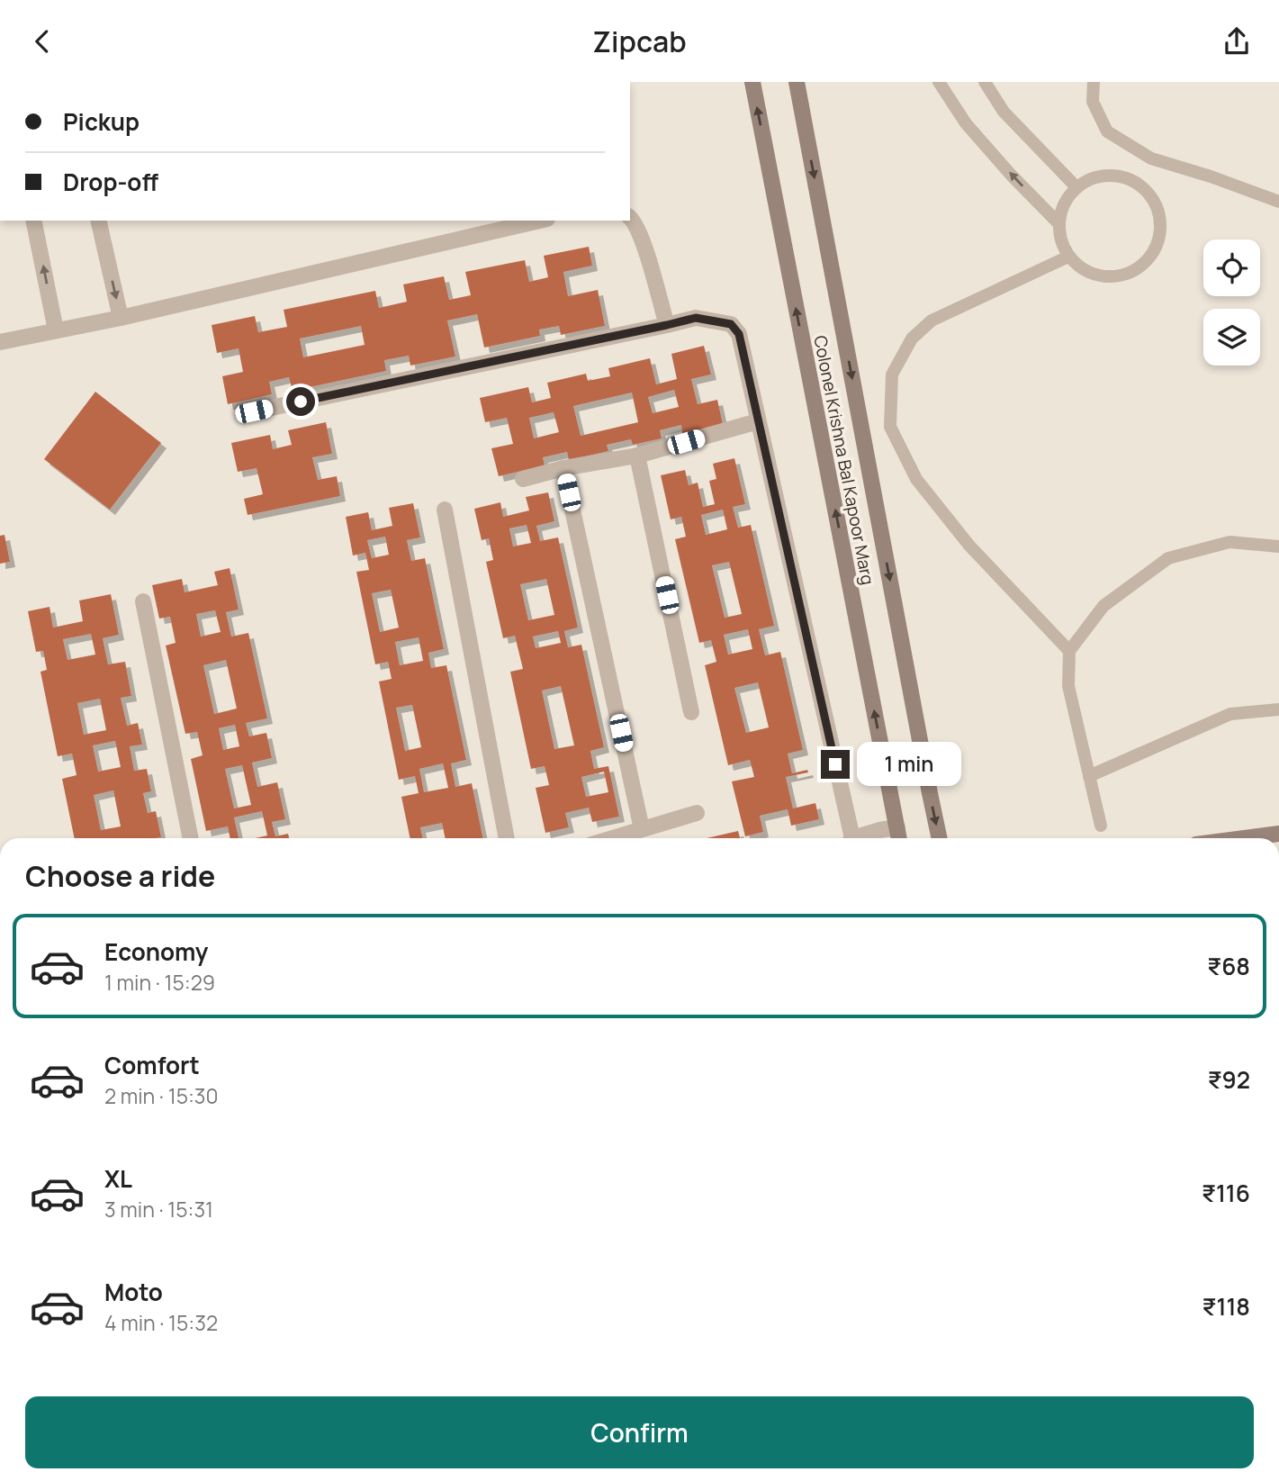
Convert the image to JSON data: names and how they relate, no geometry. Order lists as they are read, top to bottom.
{
  "streets": {
    "street": ["Colonel Krishna Bal Kapoor Marg"]
  },
  "page": {
    "header": "Zipcab",
    "banner": ["Pickup", "Drop-off"],
    "bubble": "1 min",
    "heading": "Choose a ride",
    "list": [
      {
        "name": "Economy",
        "note": "1 min · 15:29",
        "value": "₹68"
      },
      {
        "name": "Comfort",
        "note": "2 min · 15:30",
        "value": "₹92"
      },
      {
        "name": "XL",
        "note": "3 min · 15:31",
        "value": "₹116"
      },
      {
        "name": "Moto",
        "note": "4 min · 15:32",
        "value": "₹118"
      }
    ],
    "buttons": "Confirm"
  }
}
